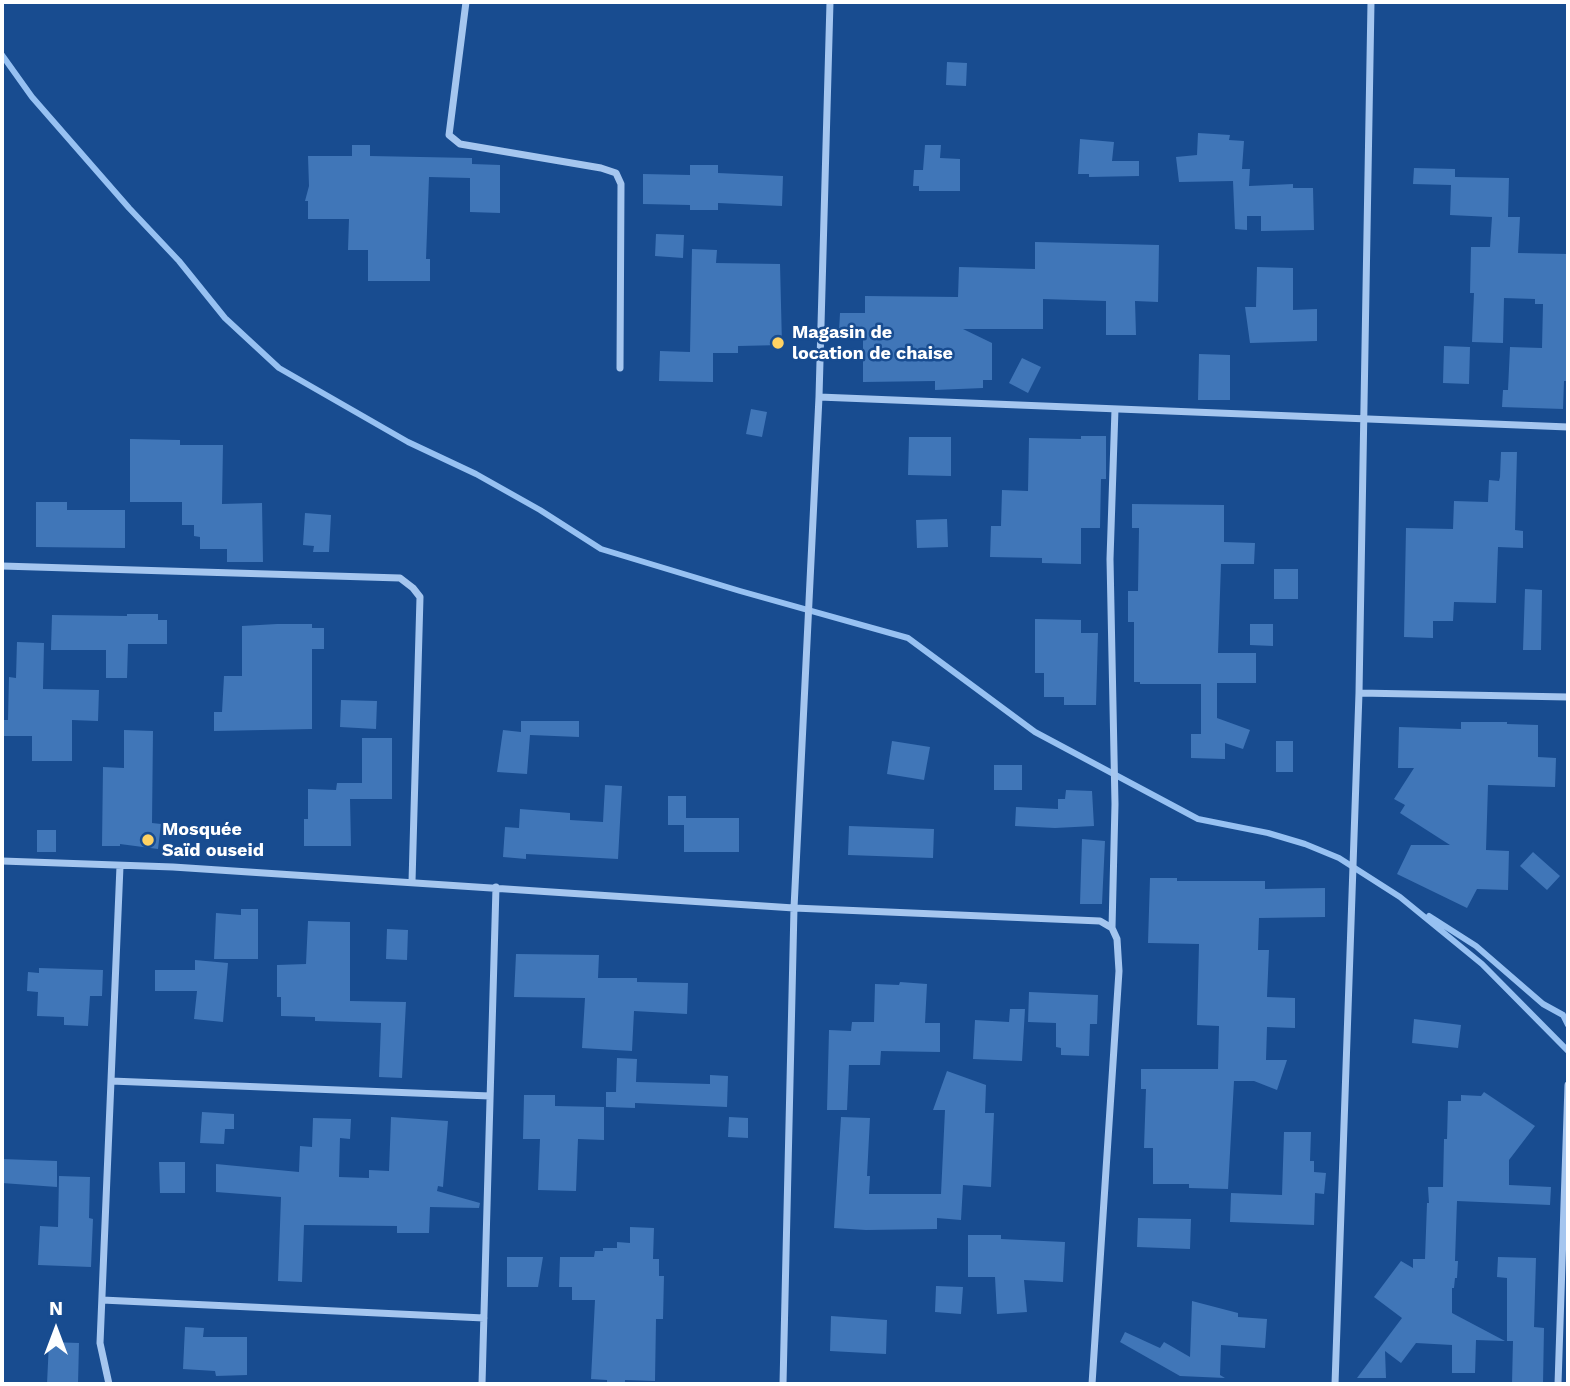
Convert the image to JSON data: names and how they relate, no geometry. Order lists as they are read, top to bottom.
{
  "places": ["Magasin de location de chaise", "Mosquée Saïd ouseid"],
  "north": "top"
}
